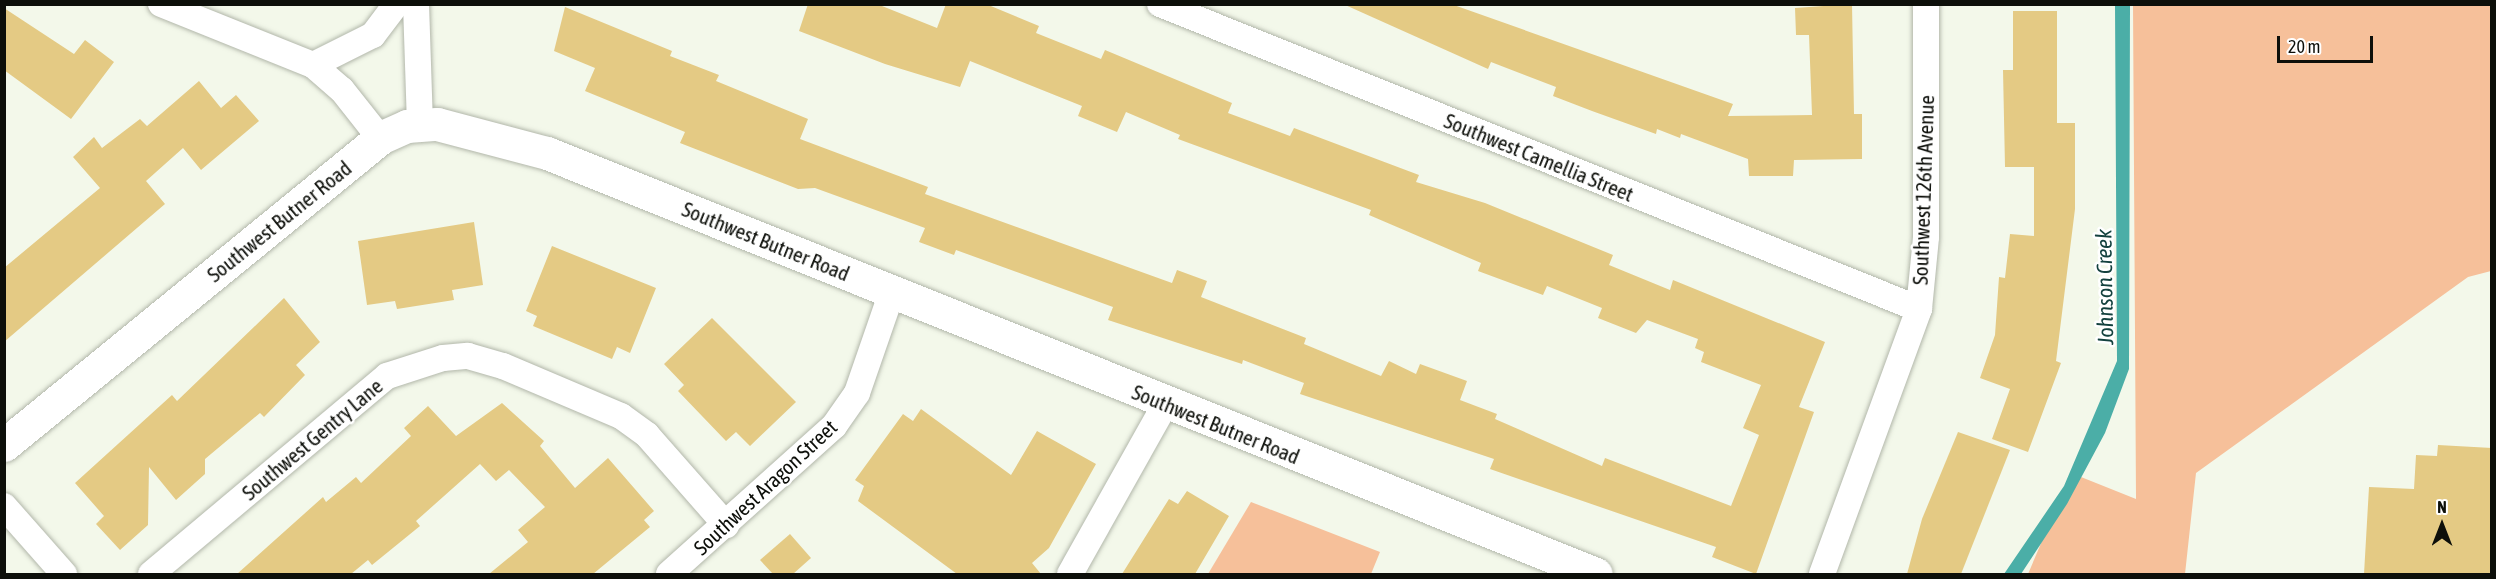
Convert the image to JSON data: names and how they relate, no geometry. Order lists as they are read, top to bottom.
{
  "streets": {
    "street": [
      "Southwest Camellia Street",
      "Southwest 126th Avenue",
      "Southwest Butner Road",
      "Southwest Gentry Lane",
      "Southwest Aragon Street"
    ]
  },
  "crossings": [
    ["Southwest Camellia Street", "Southwest 126th Avenue"],
    ["Southwest Butner Road", "Southwest Aragon Street"],
    ["Southwest Gentry Lane", "Southwest Aragon Street"]
  ],
  "water": ["Johnson Creek"],
  "scale_bar": "20 m",
  "north": "top"
}
